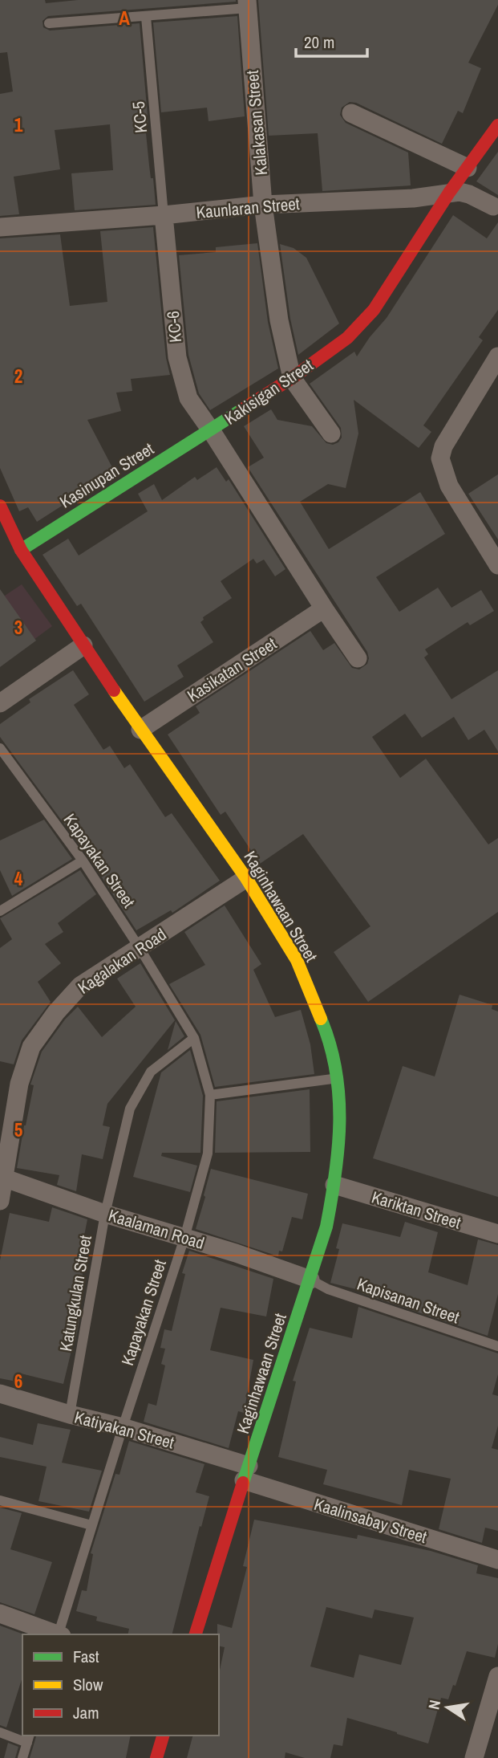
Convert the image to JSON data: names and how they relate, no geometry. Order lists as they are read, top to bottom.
{
  "streets": {
    "street": [
      "Kalakasan Street",
      "Kaunlaran Street",
      "KC-6",
      "Kakisigan Street",
      "Kasinupan Street",
      "Kasikatan Street",
      "Kaginhawaan Street",
      "Kagalakan Road",
      "Kariktan Street",
      "Kaalaman Road",
      "Katiyakan Street",
      "Kaalinsabay Street"
    ],
    "lane": [
      "KC-5",
      "Kapayakan Street",
      "Katungkulan Street",
      "Kapisanan Street"
    ]
  },
  "crossings": [
    ["KC-5", "Kaunlaran Street"],
    ["KC-5", "KC-6"],
    ["Kalakasan Street", "Kaunlaran Street"],
    ["Kalakasan Street", "Kakisigan Street"],
    ["Kaunlaran Street", "KC-6"],
    ["Kaunlaran Street", "Kakisigan Street"],
    ["KC-6", "Kakisigan Street"],
    ["KC-6", "Kasinupan Street"],
    ["Kakisigan Street", "Kasinupan Street"],
    ["Kakisigan Street", "Kasikatan Street"],
    ["Kasinupan Street", "Kaginhawaan Street"],
    ["Kasikatan Street", "Kaginhawaan Street"],
    ["Kapayakan Street", "Kagalakan Road"],
    ["Kapayakan Street", "Kaalaman Road"],
    ["Kapayakan Street", "Katungkulan Street"],
    ["Kapayakan Street", "Katiyakan Street"],
    ["Kaginhawaan Street", "Kagalakan Road"],
    ["Kaginhawaan Street", "Kariktan Street"],
    ["Kaginhawaan Street", "Kaalaman Road"],
    ["Kaginhawaan Street", "Kapisanan Street"],
    ["Kaginhawaan Street", "Katiyakan Street"],
    ["Kaginhawaan Street", "Kaalinsabay Street"],
    ["Kagalakan Road", "Kaalaman Road"],
    ["Kaalaman Road", "Katungkulan Street"],
    ["Kaalaman Road", "Kapisanan Street"],
    ["Katungkulan Street", "Katiyakan Street"],
    ["Katiyakan Street", "Kaalinsabay Street"]
  ],
  "legend": ["Fast", "Slow", "Jam"],
  "scale_bar": "20 m",
  "north": "left",
  "grid": {
    "columns": ["A"],
    "rows": [
      "1",
      "2",
      "3",
      "4",
      "5",
      "6"
    ]
  }
}
